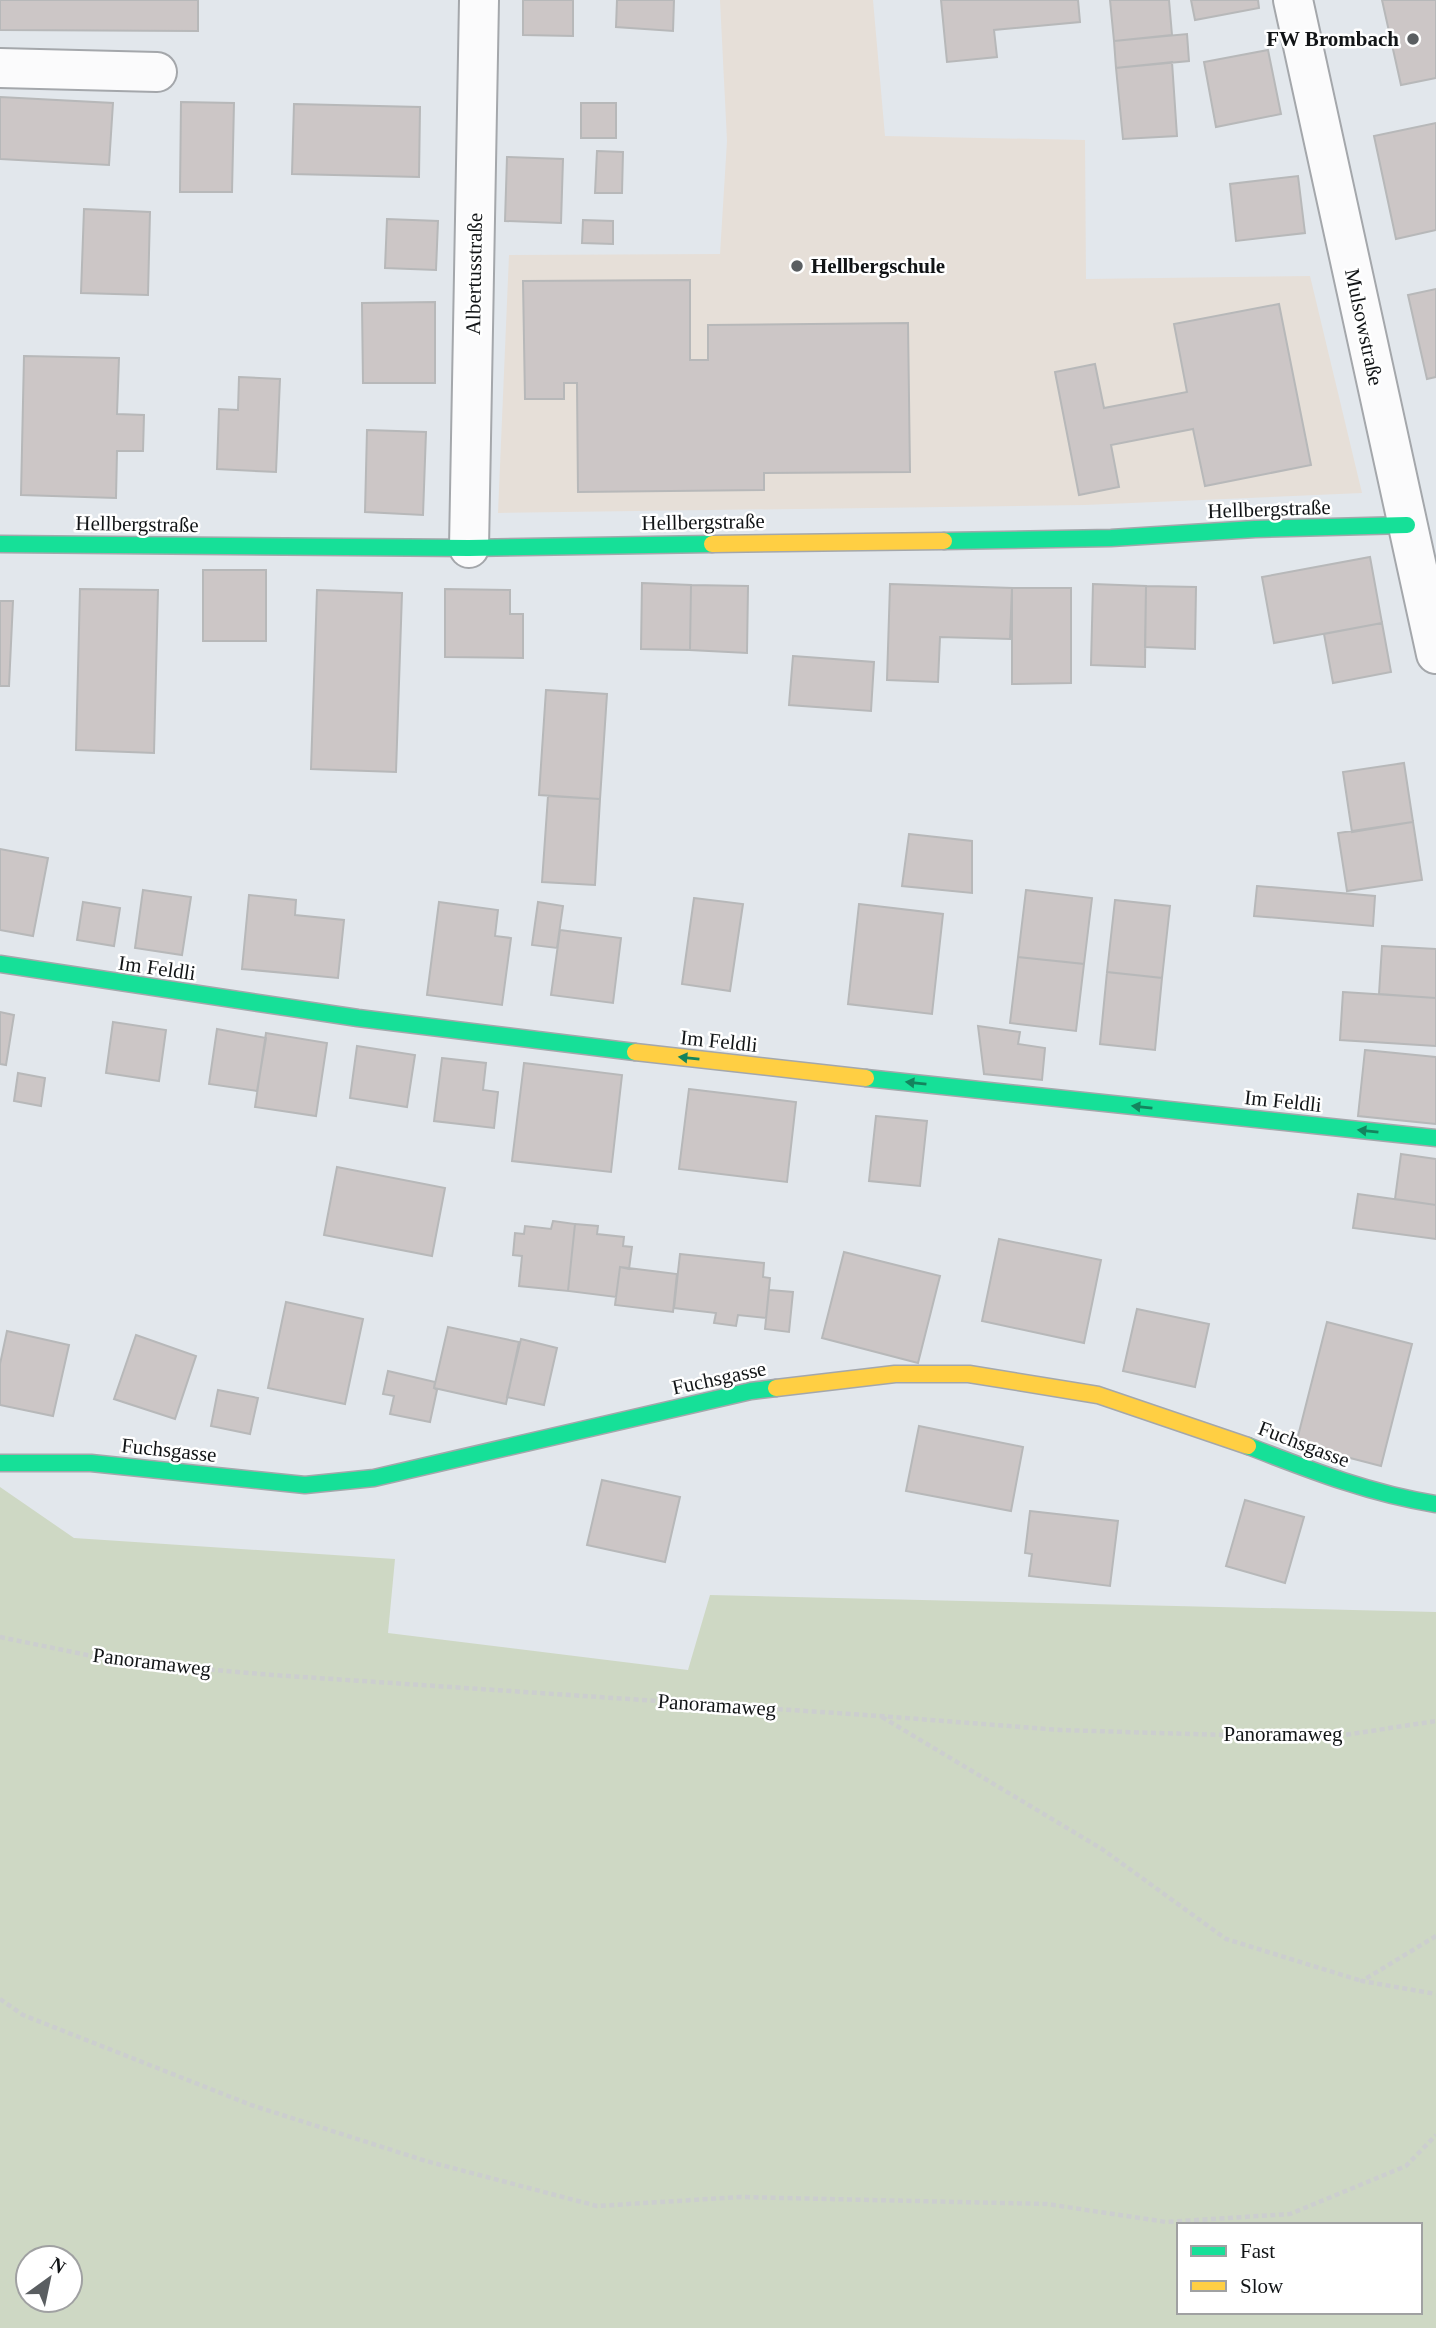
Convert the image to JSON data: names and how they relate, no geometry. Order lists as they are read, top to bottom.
{
  "streets": {
    "street": [
      "Albertusstraße",
      "Mulsowstraße",
      "Hellbergstraße",
      "Im Feldli",
      "Fuchsgasse"
    ],
    "path": ["Panoramaweg"]
  },
  "crossings": [
    ["Albertusstraße", "Hellbergstraße"],
    ["Mulsowstraße", "Hellbergstraße"]
  ],
  "one_way": ["Im Feldli"],
  "places": ["FW Brombach", "Hellbergschule"],
  "legend": ["Fast", "Slow"],
  "north": "top right"
}
